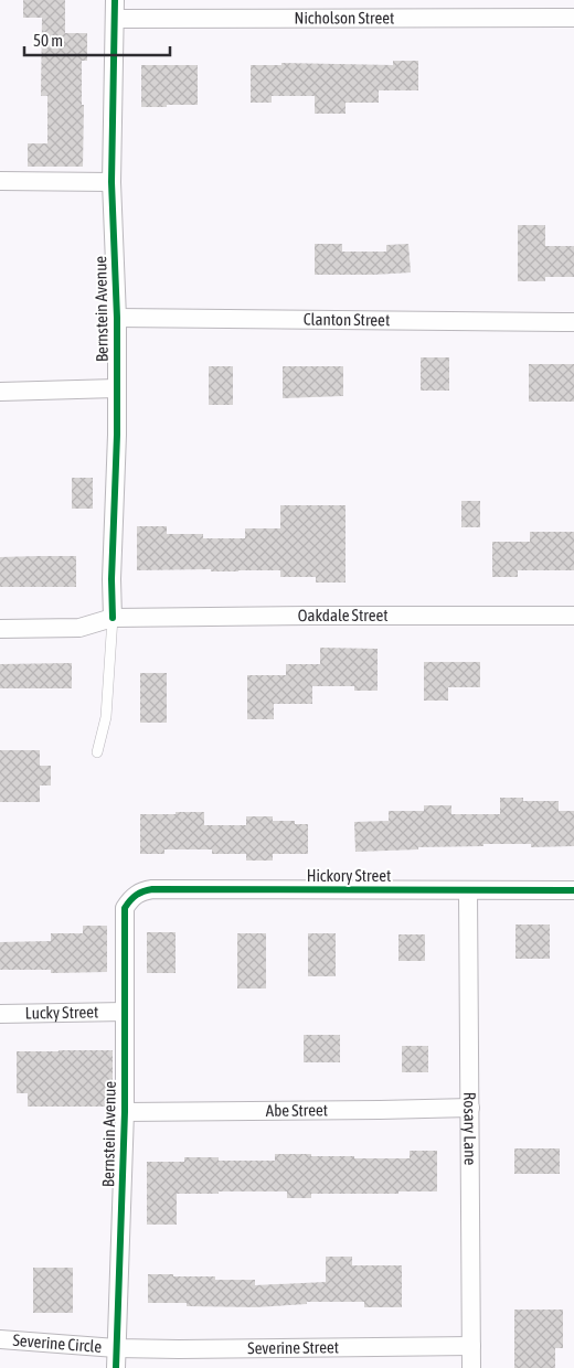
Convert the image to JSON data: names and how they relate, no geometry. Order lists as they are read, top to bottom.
{
  "streets": {
    "street": [
      "Nicholson Street",
      "Bernstein Avenue",
      "Clanton Street",
      "Oakdale Street",
      "Hickory Street",
      "Lucky Street",
      "Abe Street",
      "Rosary Lane",
      "Severine Circle",
      "Severine Street"
    ]
  },
  "crossings": [
    ["Nicholson Street", "Bernstein Avenue"],
    ["Bernstein Avenue", "Clanton Street"],
    ["Bernstein Avenue", "Oakdale Street"],
    ["Bernstein Avenue", "Hickory Street"],
    ["Bernstein Avenue", "Lucky Street"],
    ["Bernstein Avenue", "Abe Street"],
    ["Bernstein Avenue", "Severine Circle"],
    ["Bernstein Avenue", "Severine Street"],
    ["Hickory Street", "Rosary Lane"],
    ["Abe Street", "Rosary Lane"],
    ["Rosary Lane", "Severine Street"],
    ["Severine Circle", "Severine Street"]
  ],
  "scale_bar": "50 m"
}
